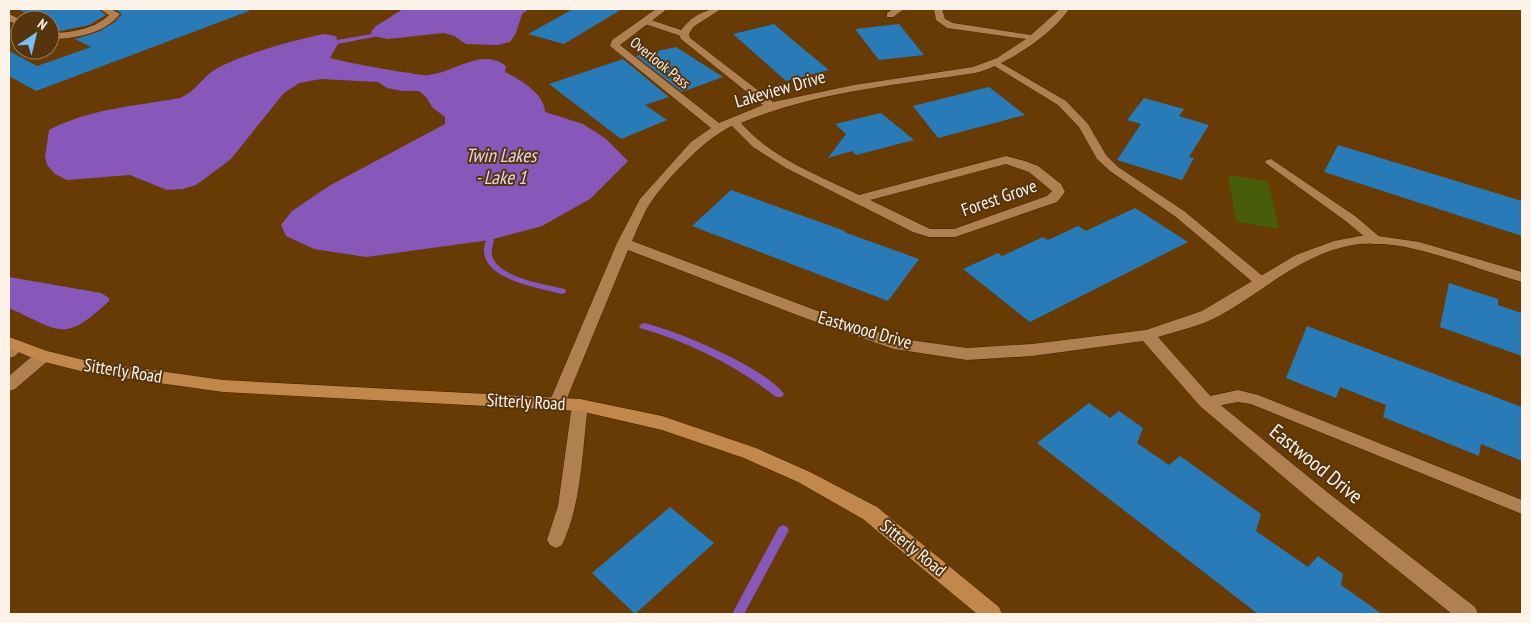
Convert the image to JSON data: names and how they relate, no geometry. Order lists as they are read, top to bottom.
{
  "streets": {
    "street": [
      "Overlook Pass",
      "Lakeview Drive",
      "Forest Grove",
      "Eastwood Drive",
      "Sitterly Road"
    ]
  },
  "crossings": [
    ["Overlook Pass", "Lakeview Drive"],
    ["Lakeview Drive", "Forest Grove"],
    ["Lakeview Drive", "Eastwood Drive"],
    ["Lakeview Drive", "Sitterly Road"]
  ],
  "water": ["Twin Lakes - Lake 1"],
  "north": "top right"
}
